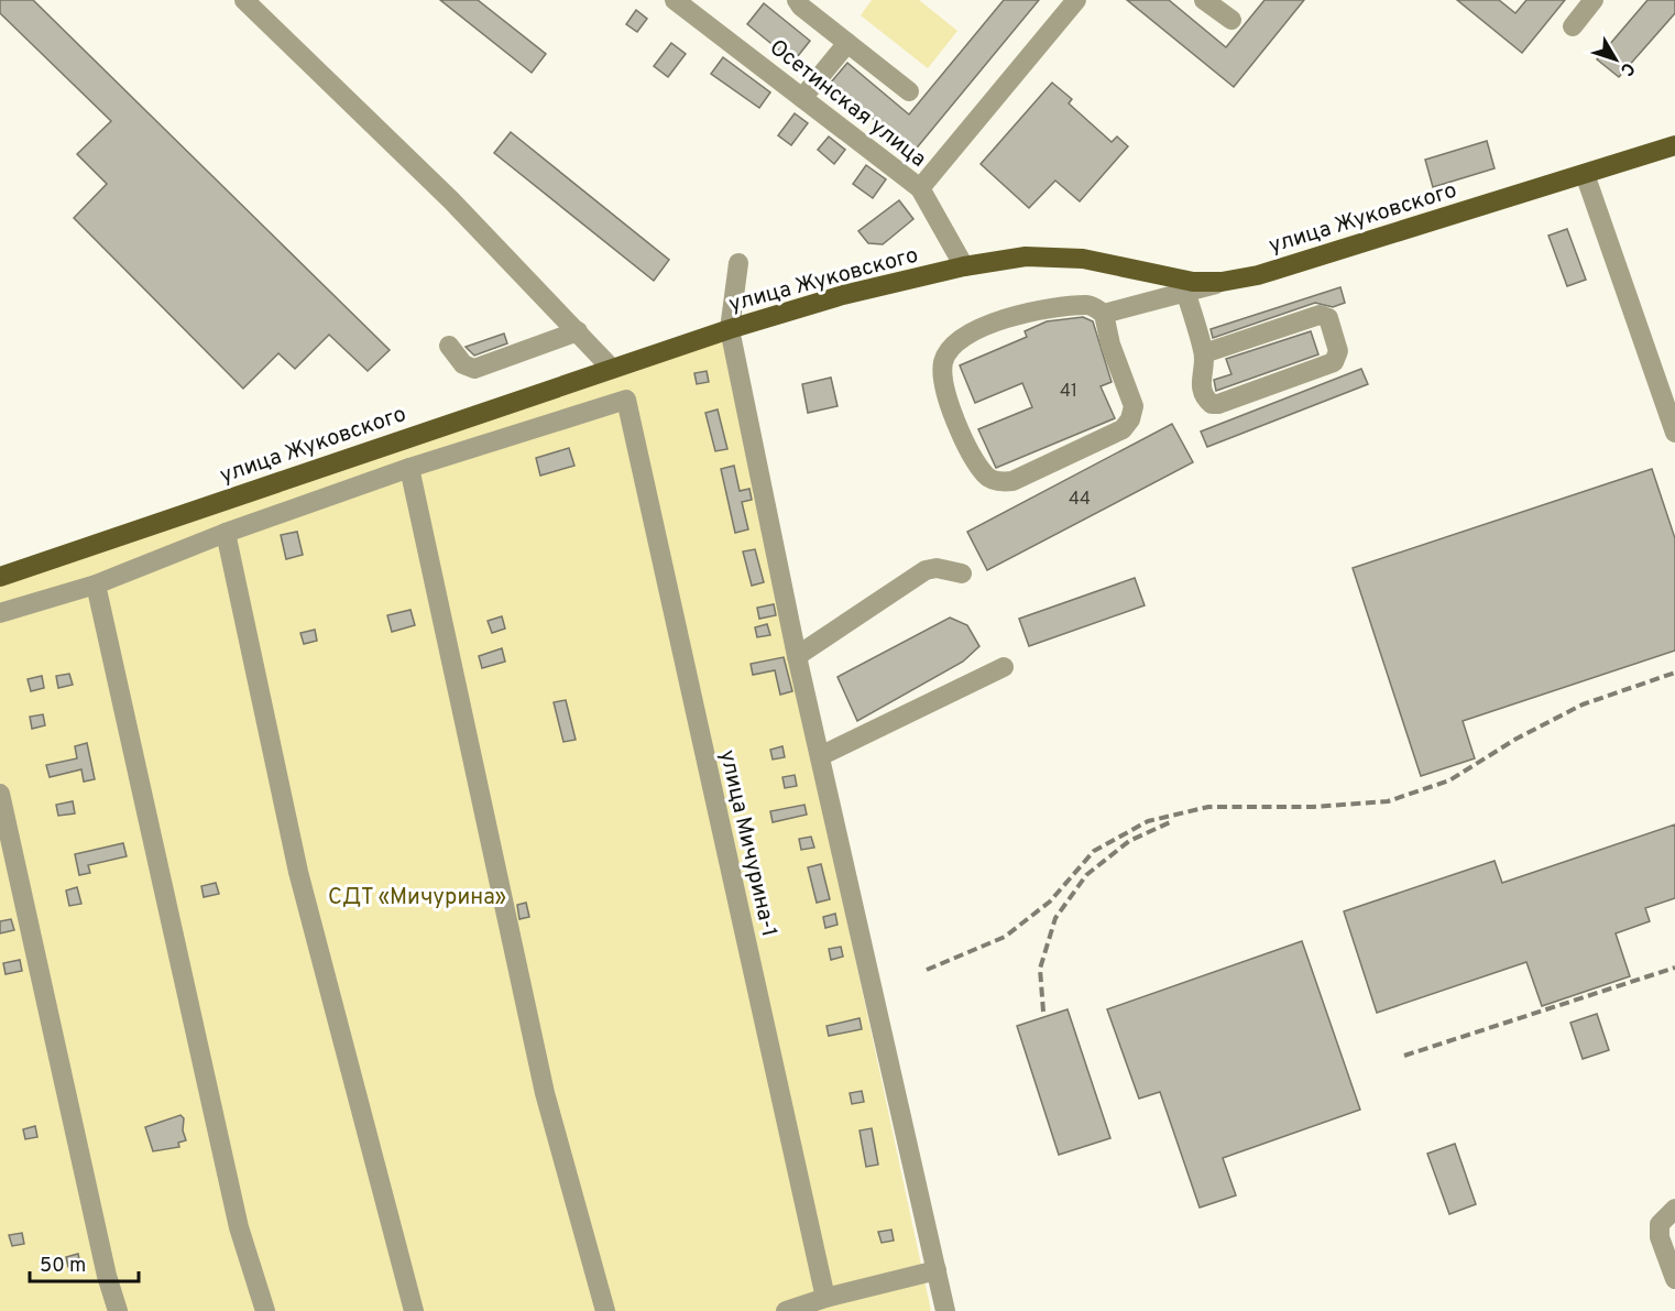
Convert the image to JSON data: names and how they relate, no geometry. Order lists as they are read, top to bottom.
{
  "streets": {
    "main road": ["улица Жуковского"],
    "street": ["Осетинская улица", "улица Мичурина-1"]
  },
  "crossings": [
    ["Осетинская улица", "улица Жуковского"]
  ],
  "parks": ["СДТ «Мичурина»"],
  "house_numbers": ["41", "44"],
  "scale_bar": "50 m",
  "north": "bottom right"
}
